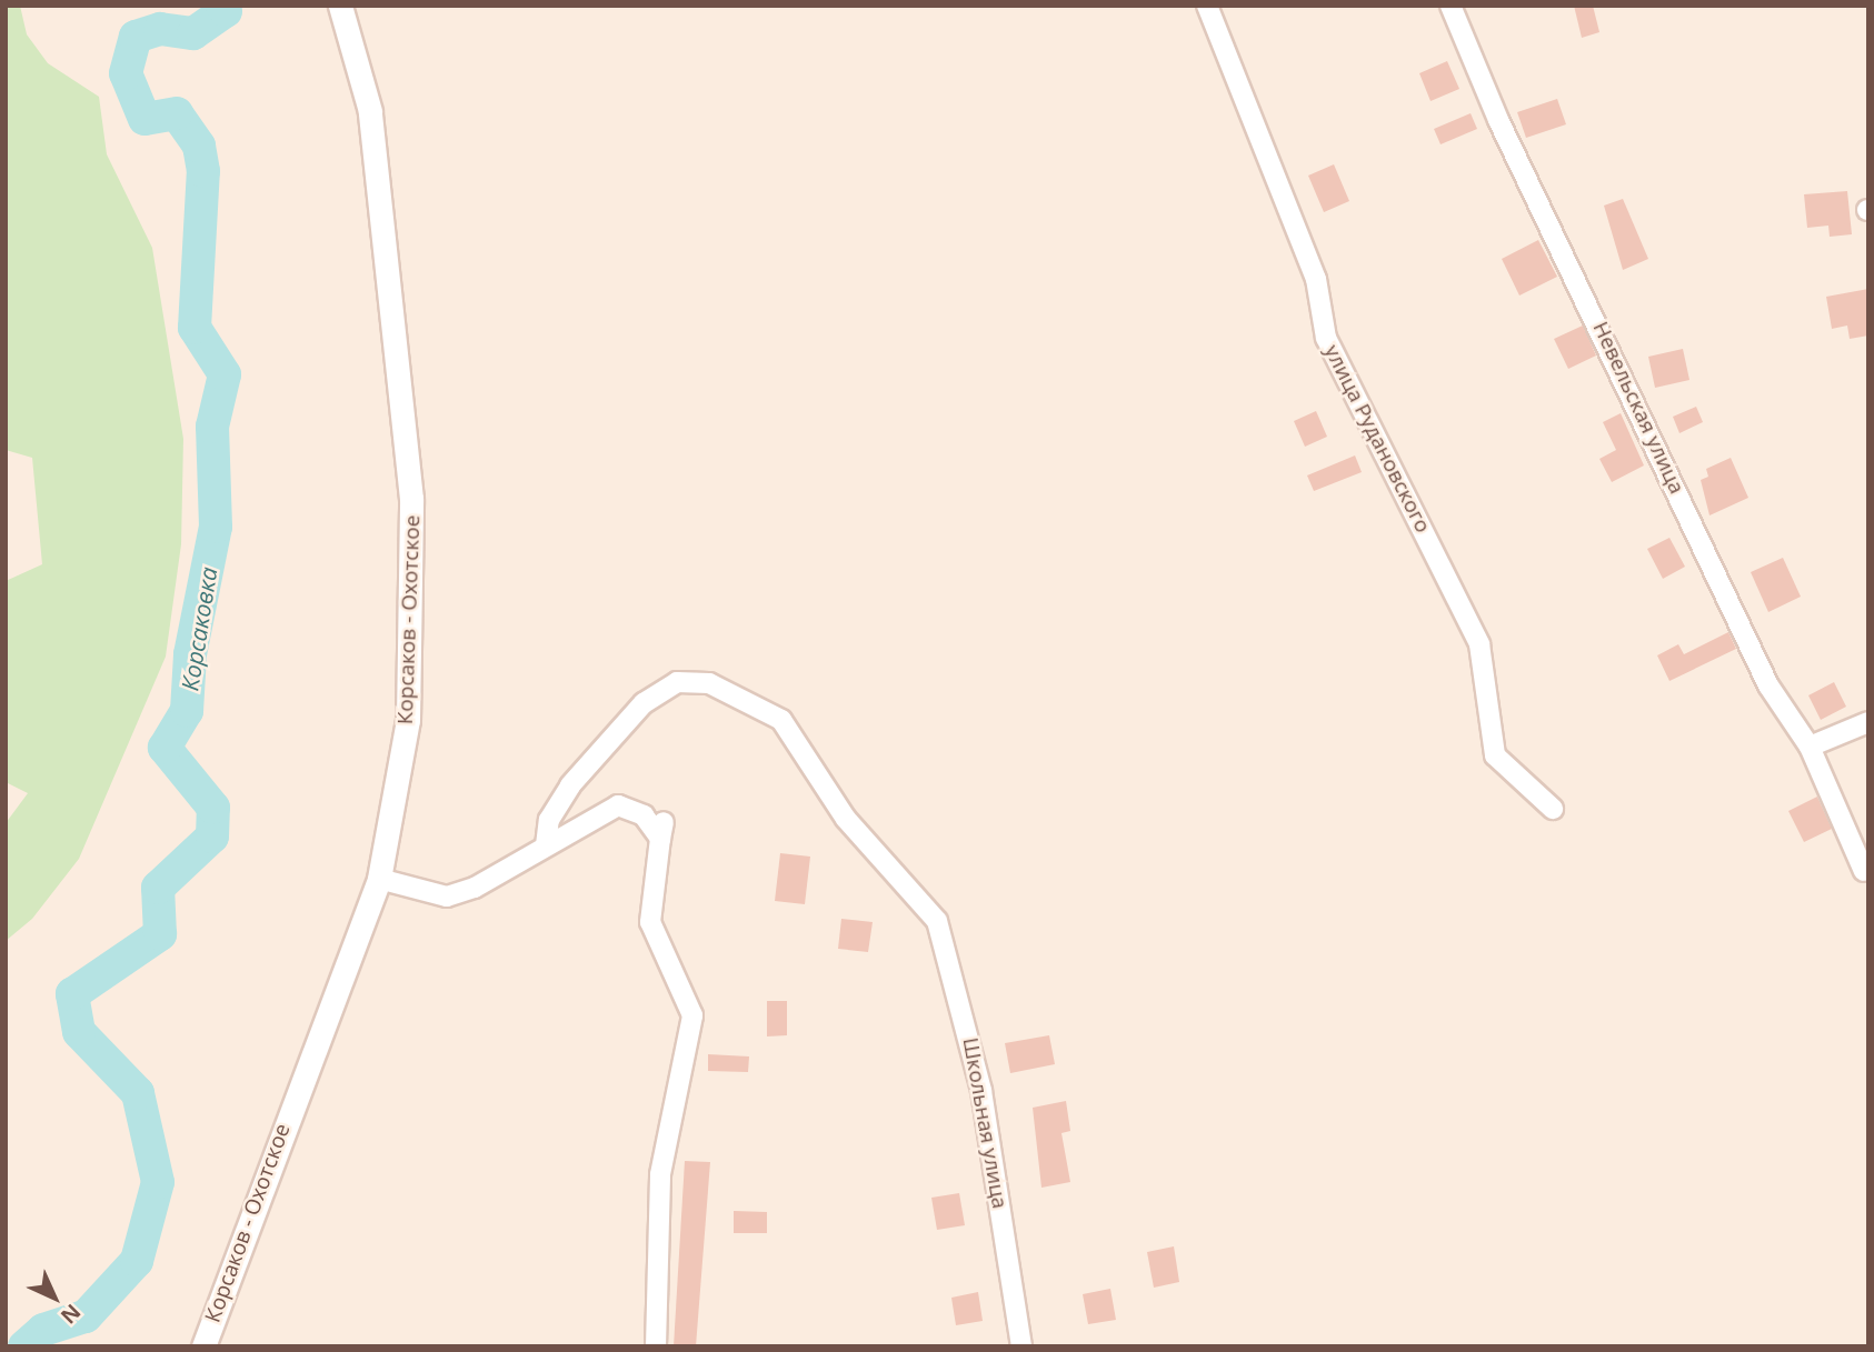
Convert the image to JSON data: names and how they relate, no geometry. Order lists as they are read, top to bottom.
{
  "streets": {
    "street": [
      "Невельская улица",
      "улица Рудановского",
      "Корсаков - Охотское",
      "Школьная улица"
    ]
  },
  "water": ["Корсаковка"],
  "north": "bottom right"
}
